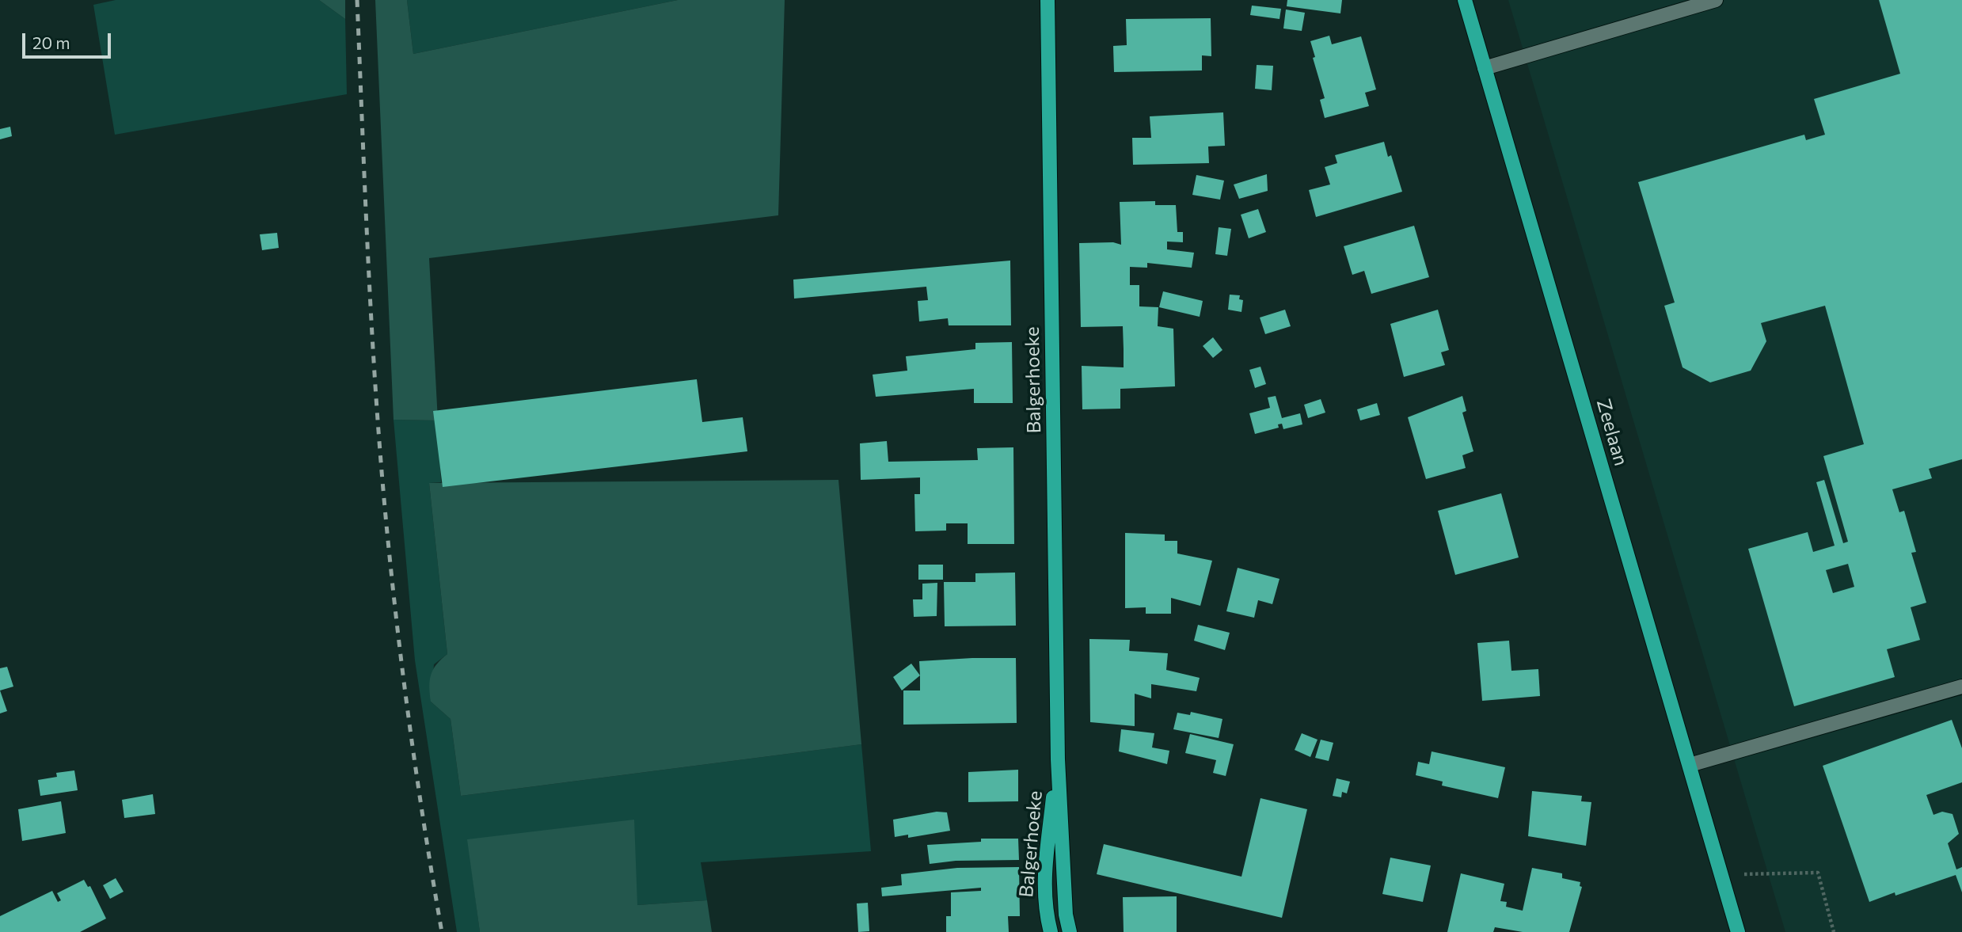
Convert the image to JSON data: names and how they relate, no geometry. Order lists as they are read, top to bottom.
{
  "streets": {
    "main road": ["Balgerhoeke", "Zeelaan"]
  },
  "scale_bar": "20 m"
}
